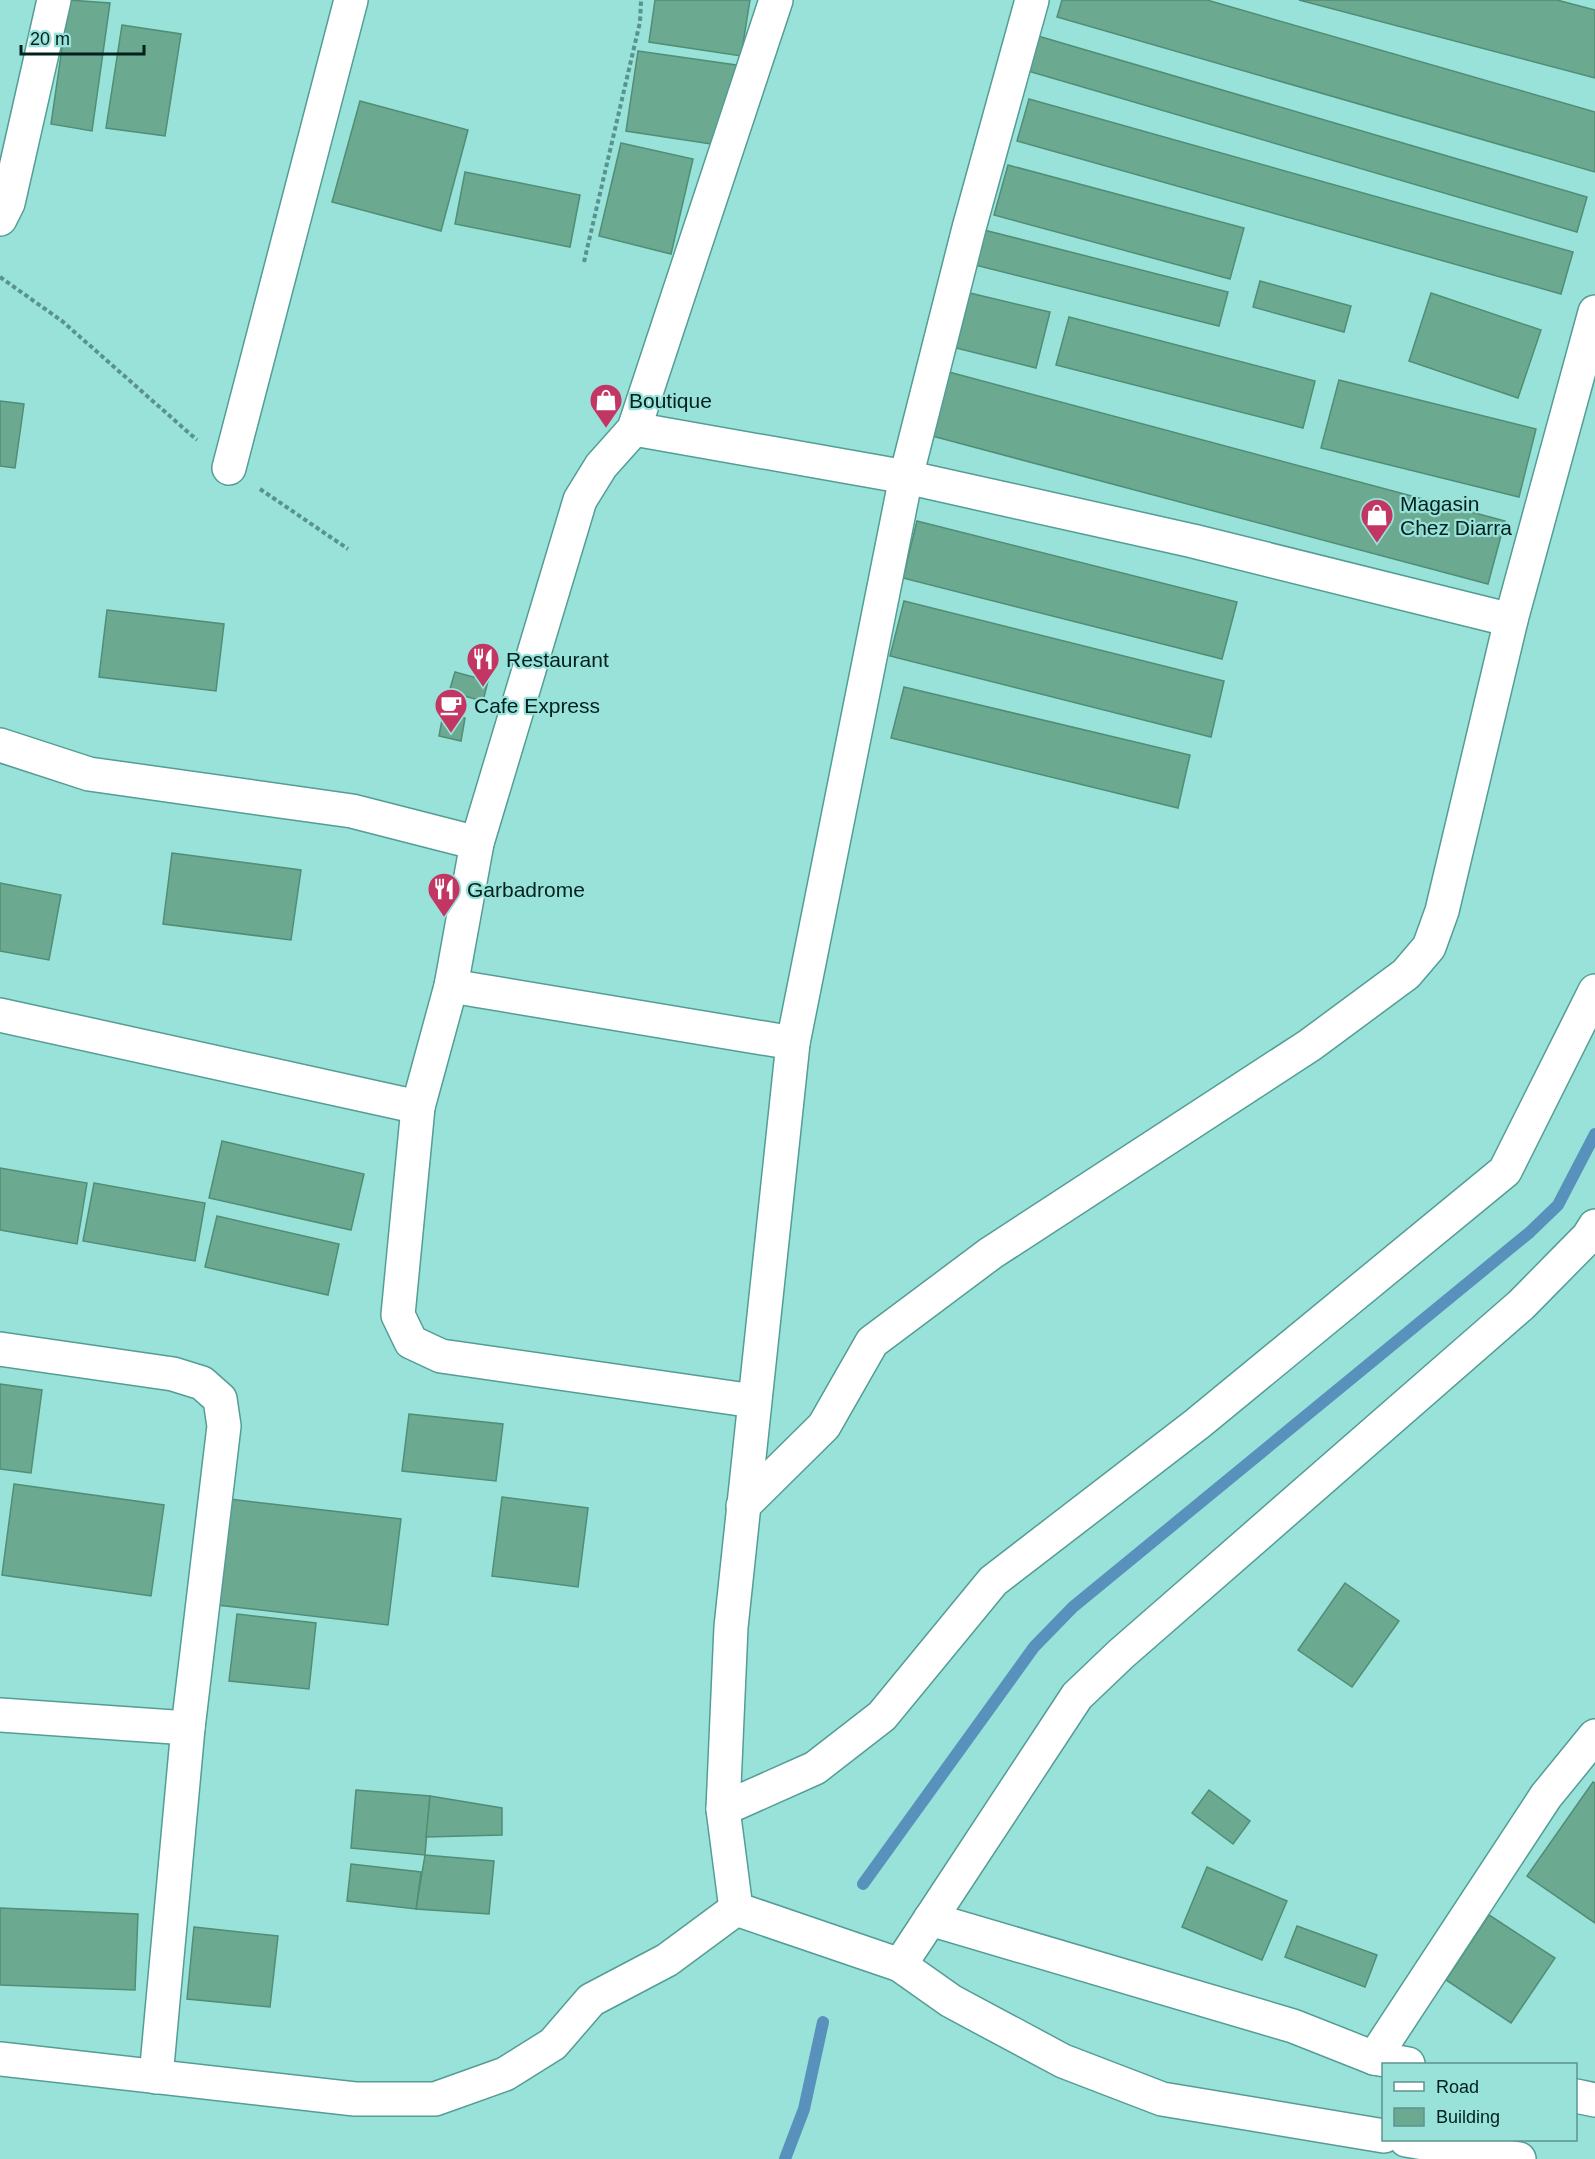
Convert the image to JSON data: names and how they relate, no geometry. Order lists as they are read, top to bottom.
{
  "places": {
    "shop": ["Boutique", "Magasin Chez Diarra"],
    "restaurant": ["Restaurant", "Garbadrome"],
    "cafe": ["Cafe Express"]
  },
  "legend": ["Road", "Building"],
  "scale_bar": "20 m"
}
